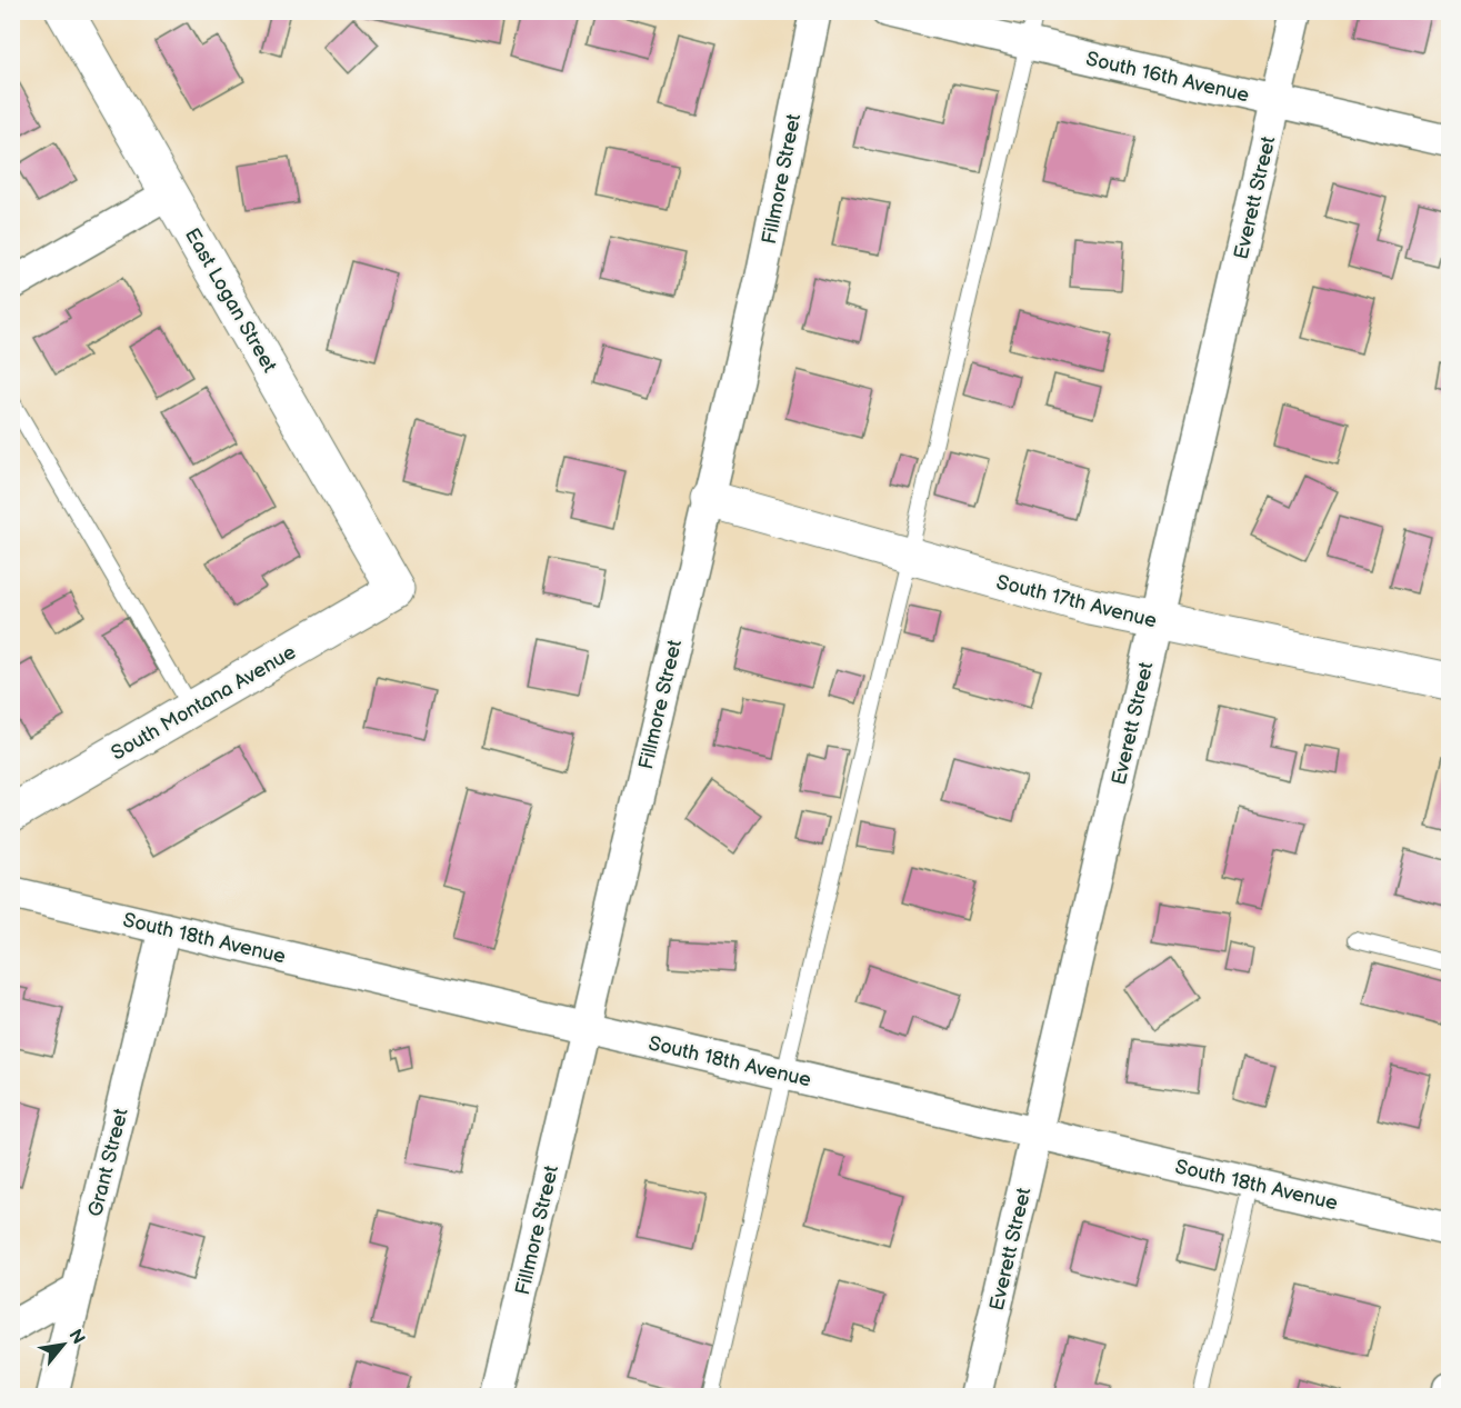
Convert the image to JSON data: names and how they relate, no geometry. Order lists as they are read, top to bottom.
{
  "streets": {
    "street": [
      "South 16th Avenue",
      "Fillmore Street",
      "Everett Street",
      "East Logan Street",
      "South 17th Avenue",
      "South Montana Avenue",
      "South 18th Avenue",
      "Grant Street"
    ]
  },
  "crossings": [
    ["South 16th Avenue", "Everett Street"],
    ["Fillmore Street", "South 17th Avenue"],
    ["Fillmore Street", "South 18th Avenue"],
    ["Everett Street", "South 17th Avenue"],
    ["Everett Street", "South 18th Avenue"],
    ["East Logan Street", "South Montana Avenue"],
    ["South 18th Avenue", "Grant Street"]
  ],
  "north": "top right"
}
